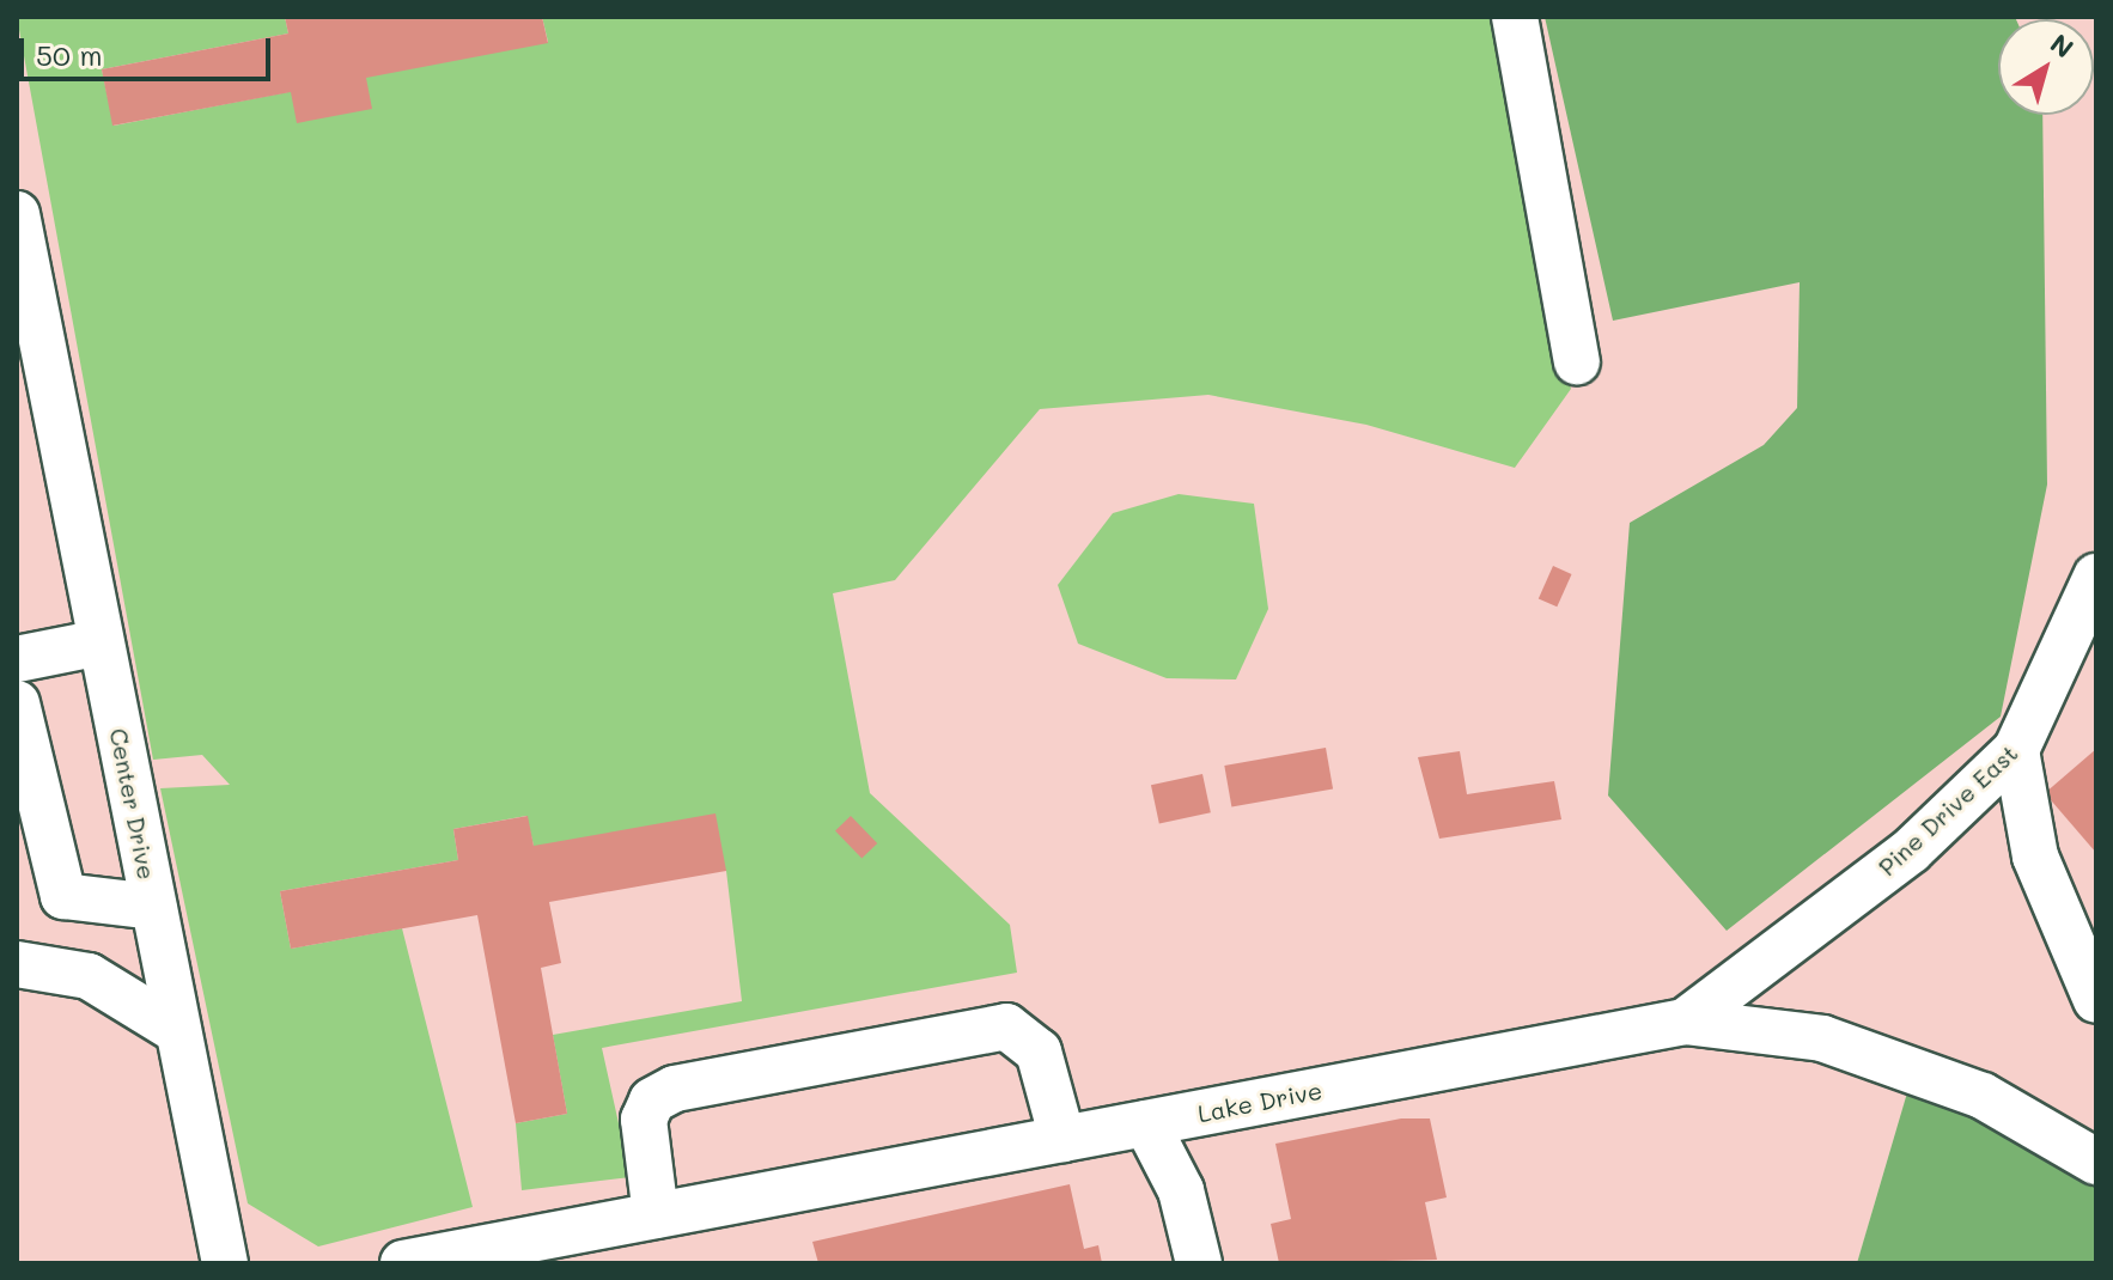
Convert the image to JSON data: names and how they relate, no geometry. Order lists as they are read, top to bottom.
{
  "streets": {
    "lane": ["Center Drive", "Pine Drive East", "Lake Drive"]
  },
  "crossings": [
    ["Pine Drive East", "Lake Drive"]
  ],
  "scale_bar": "50 m",
  "north": "top right"
}
